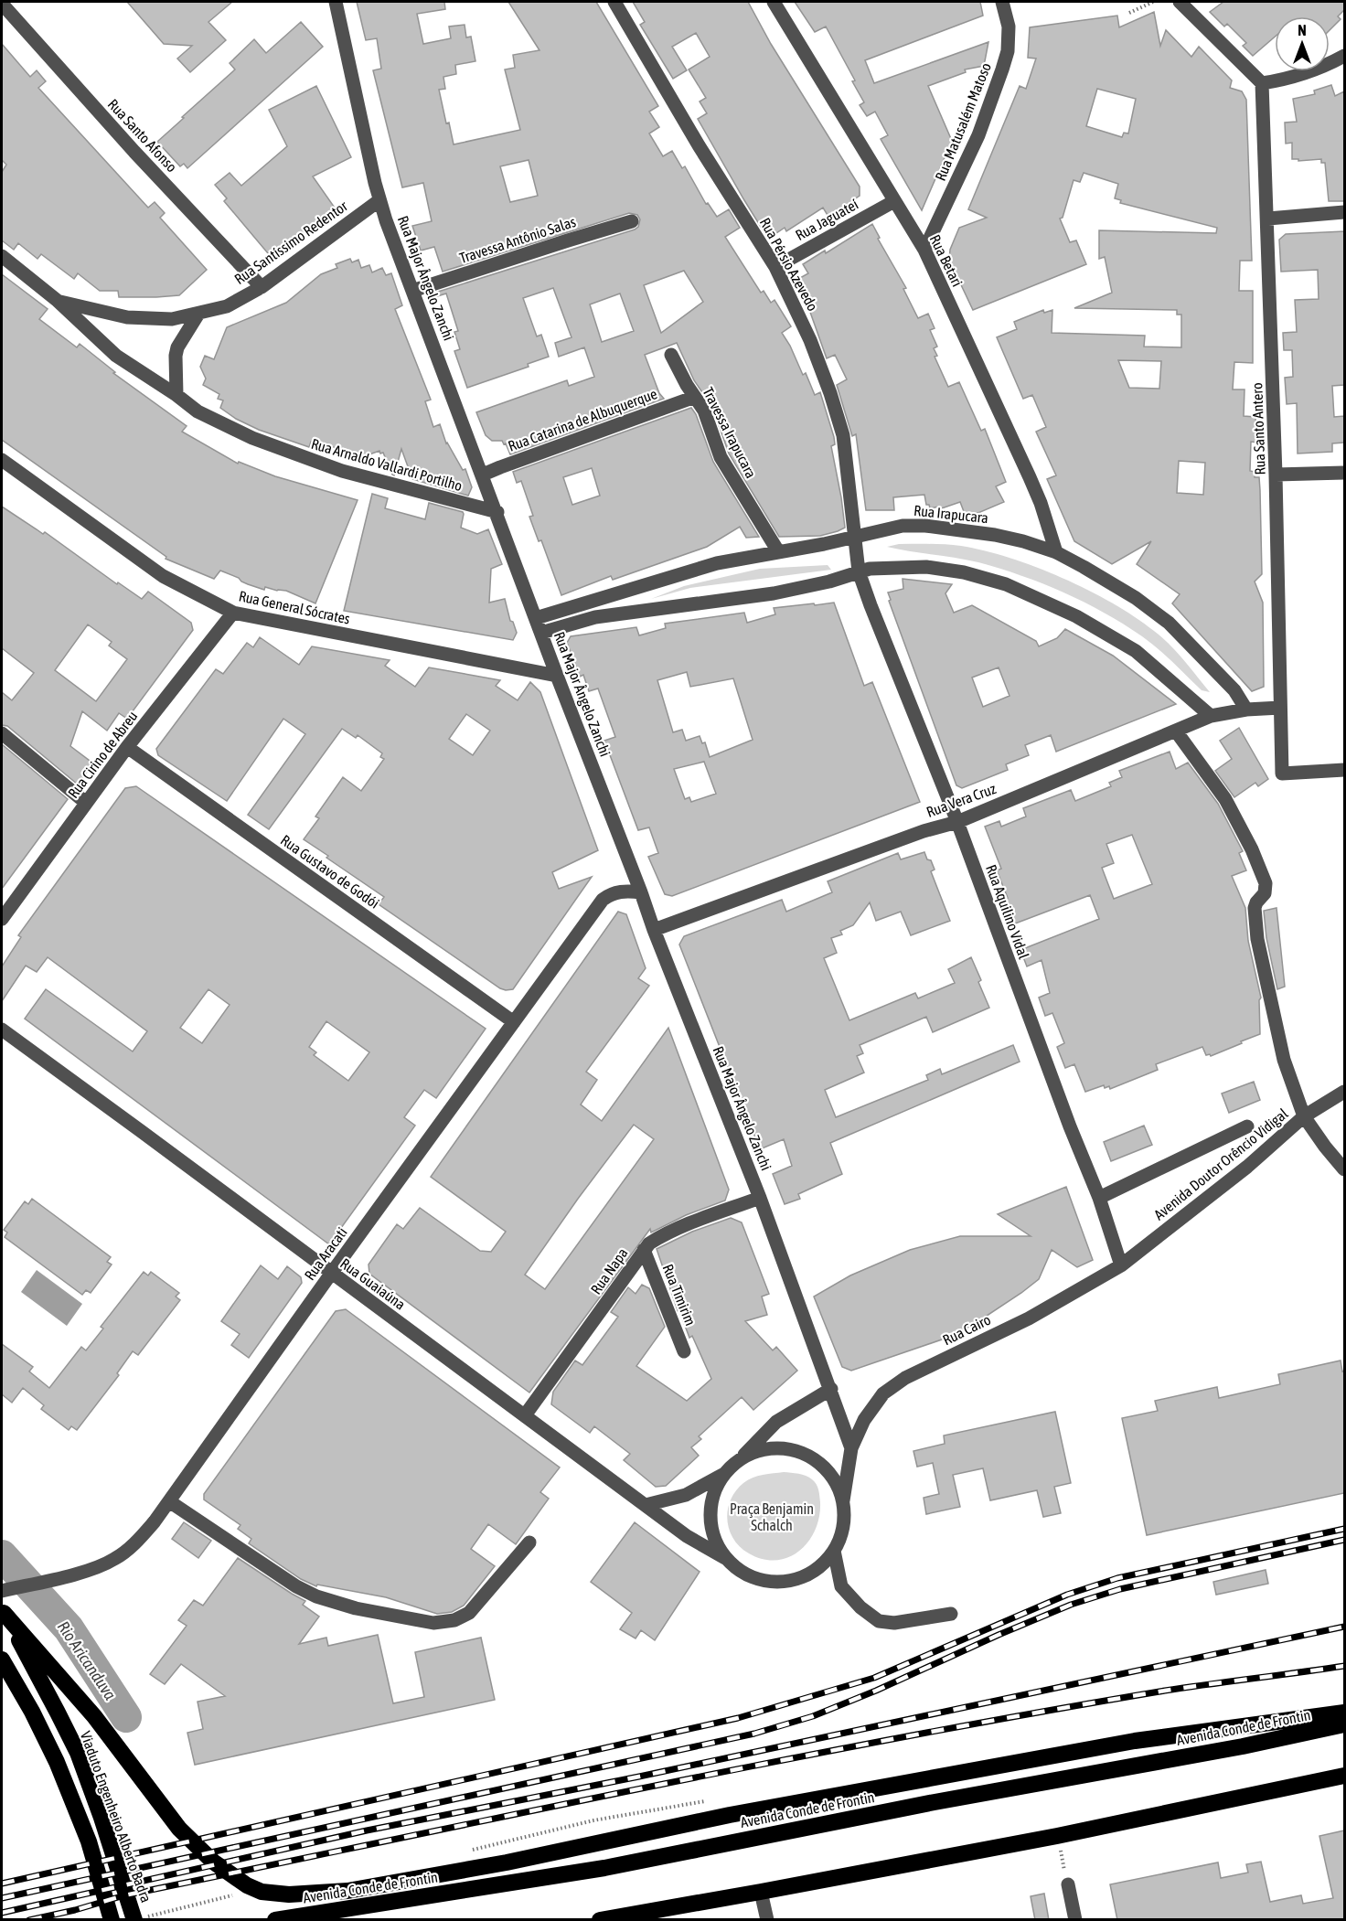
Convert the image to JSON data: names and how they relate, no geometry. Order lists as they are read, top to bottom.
{
  "streets": {
    "highway": ["Avenida Conde de Frontin", "Viaduto Engenheiro Alberto Badra"],
    "street": [
      "Rua Matusalém Matoso",
      "Rua Santo Afonso",
      "Rua Jaguateí",
      "Travessa Antônio Salas",
      "Rua Santíssimo Redentor",
      "Rua Betari",
      "Rua Pérsio Azevedo",
      "Rua Major Ângelo Zanchi",
      "Rua Catarina de Albuquerque",
      "Rua Santo Antero",
      "Travessa Irapucara",
      "Rua Arnaldo Vallardi Portilho",
      "Rua Irapucara",
      "Rua General Sócrates",
      "Rua Cirino de Abreu",
      "Rua Vera Cruz",
      "Rua Gustavo de Godói",
      "Rua Aquilino Vidal",
      "Avenida Doutor Orêncio Vidigal",
      "Rua Aracati",
      "Rua Napa",
      "Rua Guaiaúna",
      "Rua Timirim",
      "Rua Cairo"
    ]
  },
  "crossings": [
    ["Rua Matusalém Matoso", "Rua Betari"],
    ["Rua Santo Afonso", "Rua Santíssimo Redentor"],
    ["Rua Jaguateí", "Rua Betari"],
    ["Rua Jaguateí", "Rua Pérsio Azevedo"],
    ["Travessa Antônio Salas", "Rua Major Ângelo Zanchi"],
    ["Rua Santíssimo Redentor", "Rua Major Ângelo Zanchi"],
    ["Rua Santíssimo Redentor", "Rua Arnaldo Vallardi Portilho"],
    ["Rua Betari", "Rua Irapucara"],
    ["Rua Pérsio Azevedo", "Rua Irapucara"],
    ["Rua Pérsio Azevedo", "Rua Aquilino Vidal"],
    ["Rua Major Ângelo Zanchi", "Rua Catarina de Albuquerque"],
    ["Rua Major Ângelo Zanchi", "Rua Arnaldo Vallardi Portilho"],
    ["Rua Major Ângelo Zanchi", "Rua Irapucara"],
    ["Rua Major Ângelo Zanchi", "Rua General Sócrates"],
    ["Rua Major Ângelo Zanchi", "Rua Vera Cruz"],
    ["Rua Major Ângelo Zanchi", "Rua Aracati"],
    ["Rua Major Ângelo Zanchi", "Rua Napa"],
    ["Rua Major Ângelo Zanchi", "Rua Guaiaúna"],
    ["Rua Major Ângelo Zanchi", "Rua Cairo"],
    ["Rua Catarina de Albuquerque", "Travessa Irapucara"],
    ["Rua Santo Antero", "Rua Vera Cruz"],
    ["Travessa Irapucara", "Rua Irapucara"],
    ["Rua Irapucara", "Rua Vera Cruz"],
    ["Rua General Sócrates", "Rua Cirino de Abreu"],
    ["Rua Cirino de Abreu", "Rua Gustavo de Godói"],
    ["Rua Vera Cruz", "Rua Aquilino Vidal"],
    ["Rua Gustavo de Godói", "Rua Aracati"],
    ["Rua Aquilino Vidal", "Avenida Doutor Orêncio Vidigal"],
    ["Rua Aquilino Vidal", "Rua Cairo"],
    ["Avenida Doutor Orêncio Vidigal", "Rua Cairo"],
    ["Rua Aracati", "Rua Guaiaúna"],
    ["Rua Napa", "Rua Guaiaúna"],
    ["Rua Napa", "Rua Timirim"]
  ],
  "water": ["Rio Aricanduva"],
  "parks": ["Praça Benjamin Schalch"],
  "north": "top"
}
